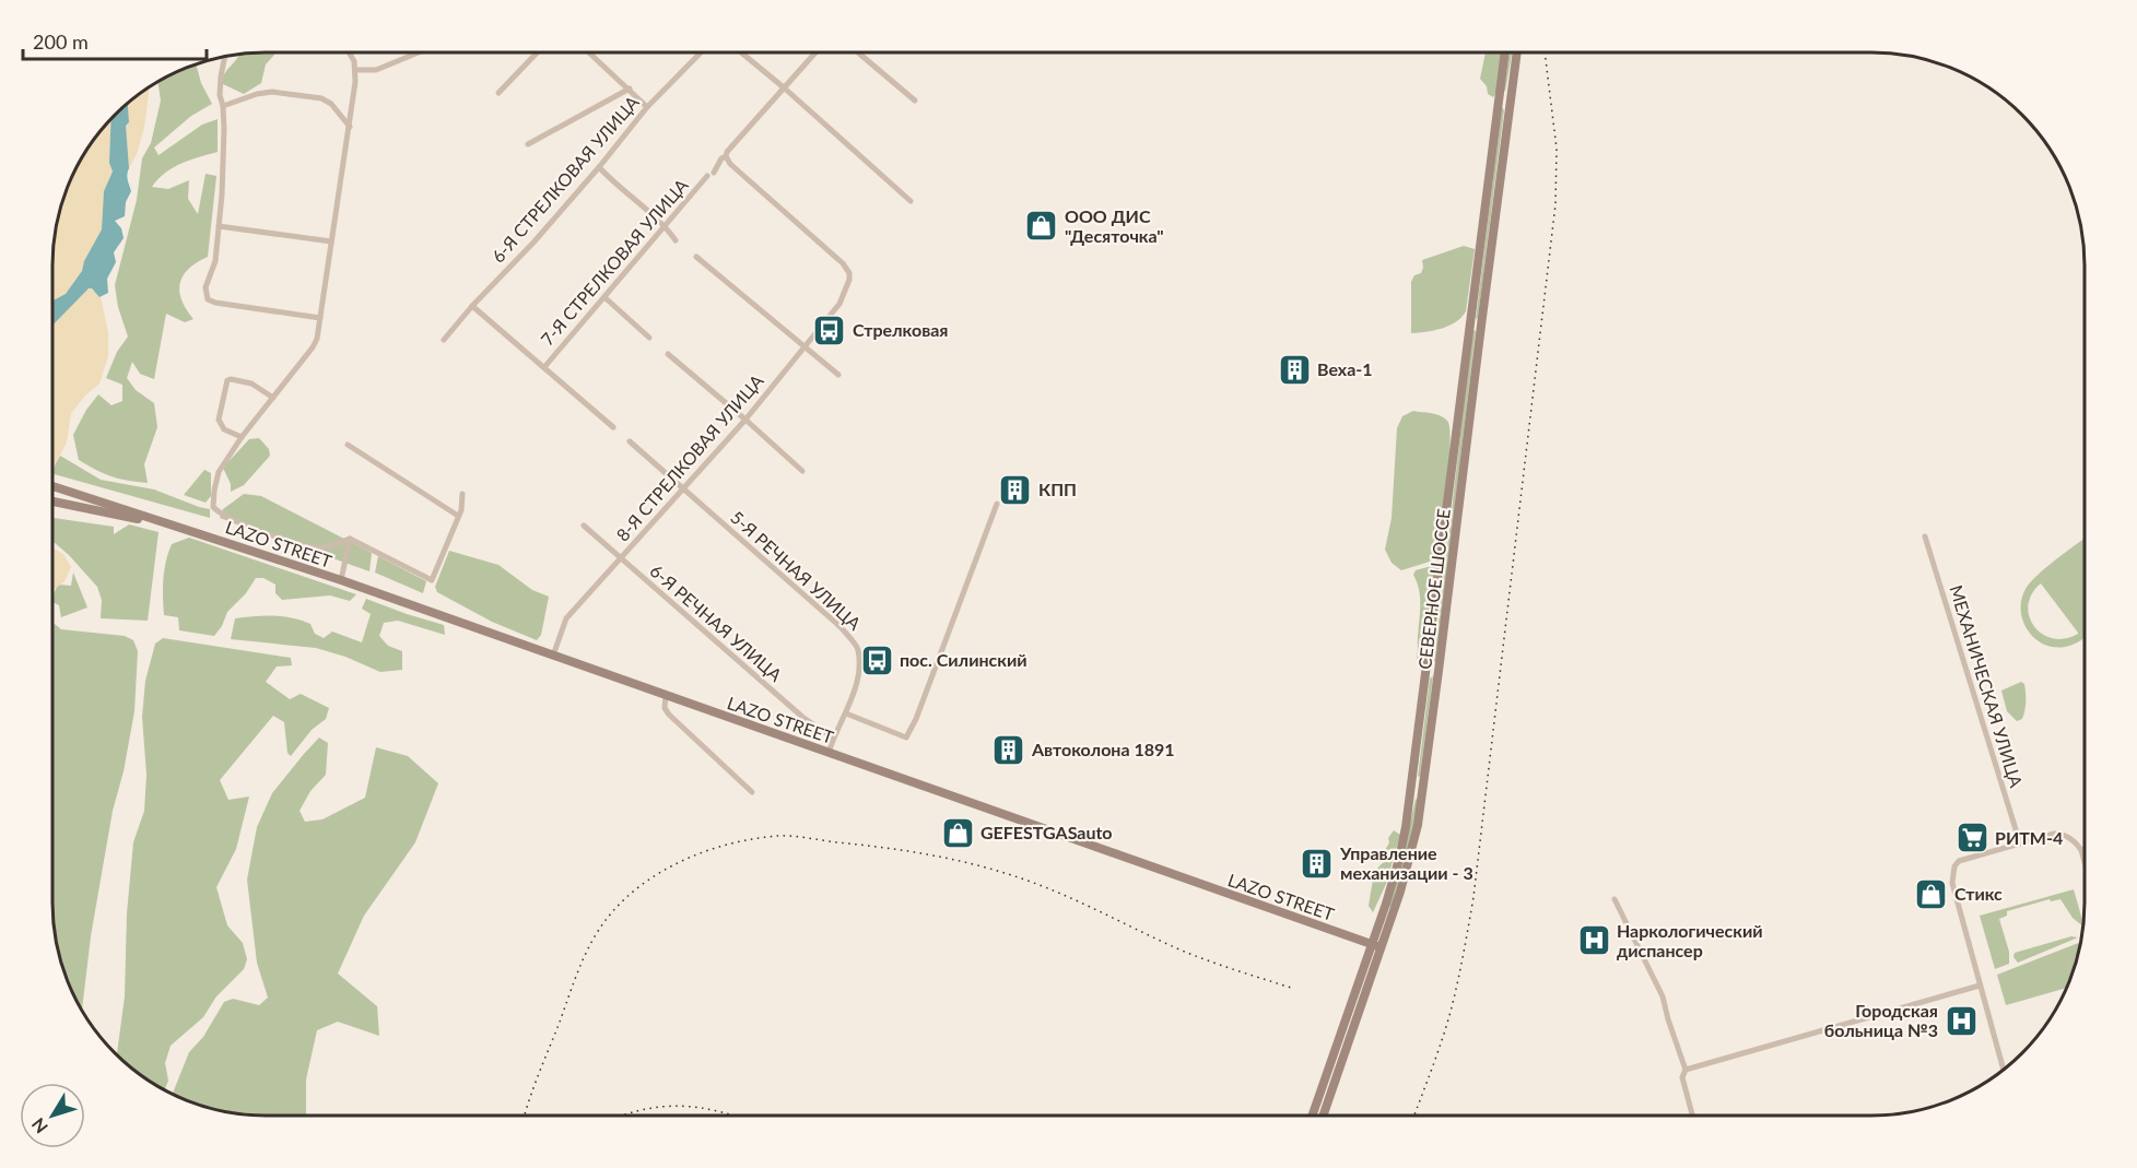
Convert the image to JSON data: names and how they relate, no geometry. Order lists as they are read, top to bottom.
{
  "streets": {
    "main road": ["LAZO STREET", "СЕВЕРНОЕ ШОССЕ"],
    "street": [
      "6-Я СТРЕЛКОВАЯ УЛИЦА",
      "7-Я СТРЕЛКОВАЯ УЛИЦА",
      "8-Я СТРЕЛКОВАЯ УЛИЦА",
      "5-Я РЕЧНАЯ УЛИЦА",
      "6-Я РЕЧНАЯ УЛИЦА",
      "МЕХАНИЧЕСКАЯ УЛИЦА"
    ]
  },
  "crossings": [
    ["7-Я СТРЕЛКОВАЯ УЛИЦА", "8-Я СТРЕЛКОВАЯ УЛИЦА"],
    ["8-Я СТРЕЛКОВАЯ УЛИЦА", "LAZO STREET"],
    ["8-Я СТРЕЛКОВАЯ УЛИЦА", "5-Я РЕЧНАЯ УЛИЦА"],
    ["8-Я СТРЕЛКОВАЯ УЛИЦА", "6-Я РЕЧНАЯ УЛИЦА"],
    ["LAZO STREET", "5-Я РЕЧНАЯ УЛИЦА"],
    ["LAZO STREET", "СЕВЕРНОЕ ШОССЕ"],
    ["5-Я РЕЧНАЯ УЛИЦА", "6-Я РЕЧНАЯ УЛИЦА"]
  ],
  "places": {
    "shop": ["ООО ДИС \"Десяточка\"", "GEFESTGASauto", "Стикс"],
    "bus stop": ["Стрелковая", "пос. Силинский"],
    "building": [
      "Веха-1",
      "КПП",
      "Автоколона 1891",
      "Управление механизации - 3"
    ],
    "supermarket": ["РИТМ-4"],
    "hospital": ["Наркологический диспансер", "Городская больница №3"]
  },
  "scale_bar": "200 m",
  "north": "bottom left"
}
